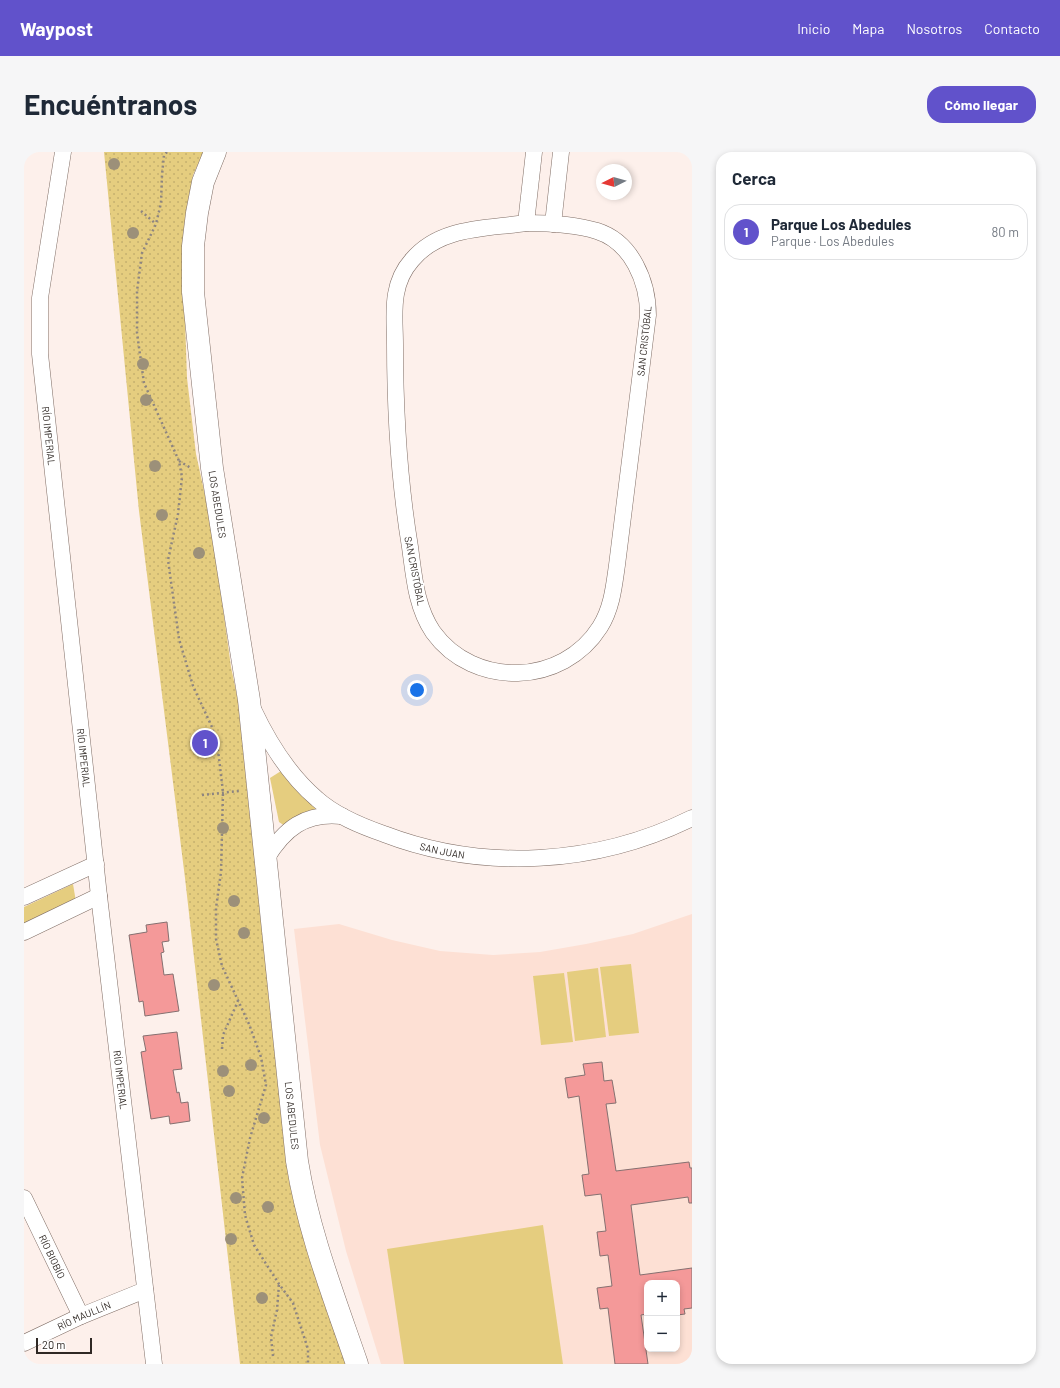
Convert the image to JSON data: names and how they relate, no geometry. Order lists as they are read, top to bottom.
{
  "streets": {
    "street": [
      "SAN CRISTÓBAL",
      "RÍO IMPERIAL",
      "LOS ABEDULES",
      "SAN JUAN",
      "RÍO BIOBÍO",
      "RÍO MAULLÍN"
    ]
  },
  "crossings": [
    ["RÍO IMPERIAL", "RÍO MAULLÍN"],
    ["LOS ABEDULES", "SAN JUAN"],
    ["RÍO BIOBÍO", "RÍO MAULLÍN"]
  ],
  "scale_bar": "20 m",
  "north": "left",
  "page": {
    "header": "Waypost",
    "nav": [
      "Inicio",
      "Mapa",
      "Nosotros",
      "Contacto"
    ],
    "buttons": "Cómo llegar",
    "title": "Encuéntranos",
    "heading": "Cerca",
    "list": [
      {
        "mark": "1",
        "name": "Parque Los Abedules",
        "note": "Parque · Los Abedules",
        "value": "80 m"
      }
    ],
    "pins": "1",
    "map_buttons": ["+", "−"],
    "scale": "20 m"
  }
}
